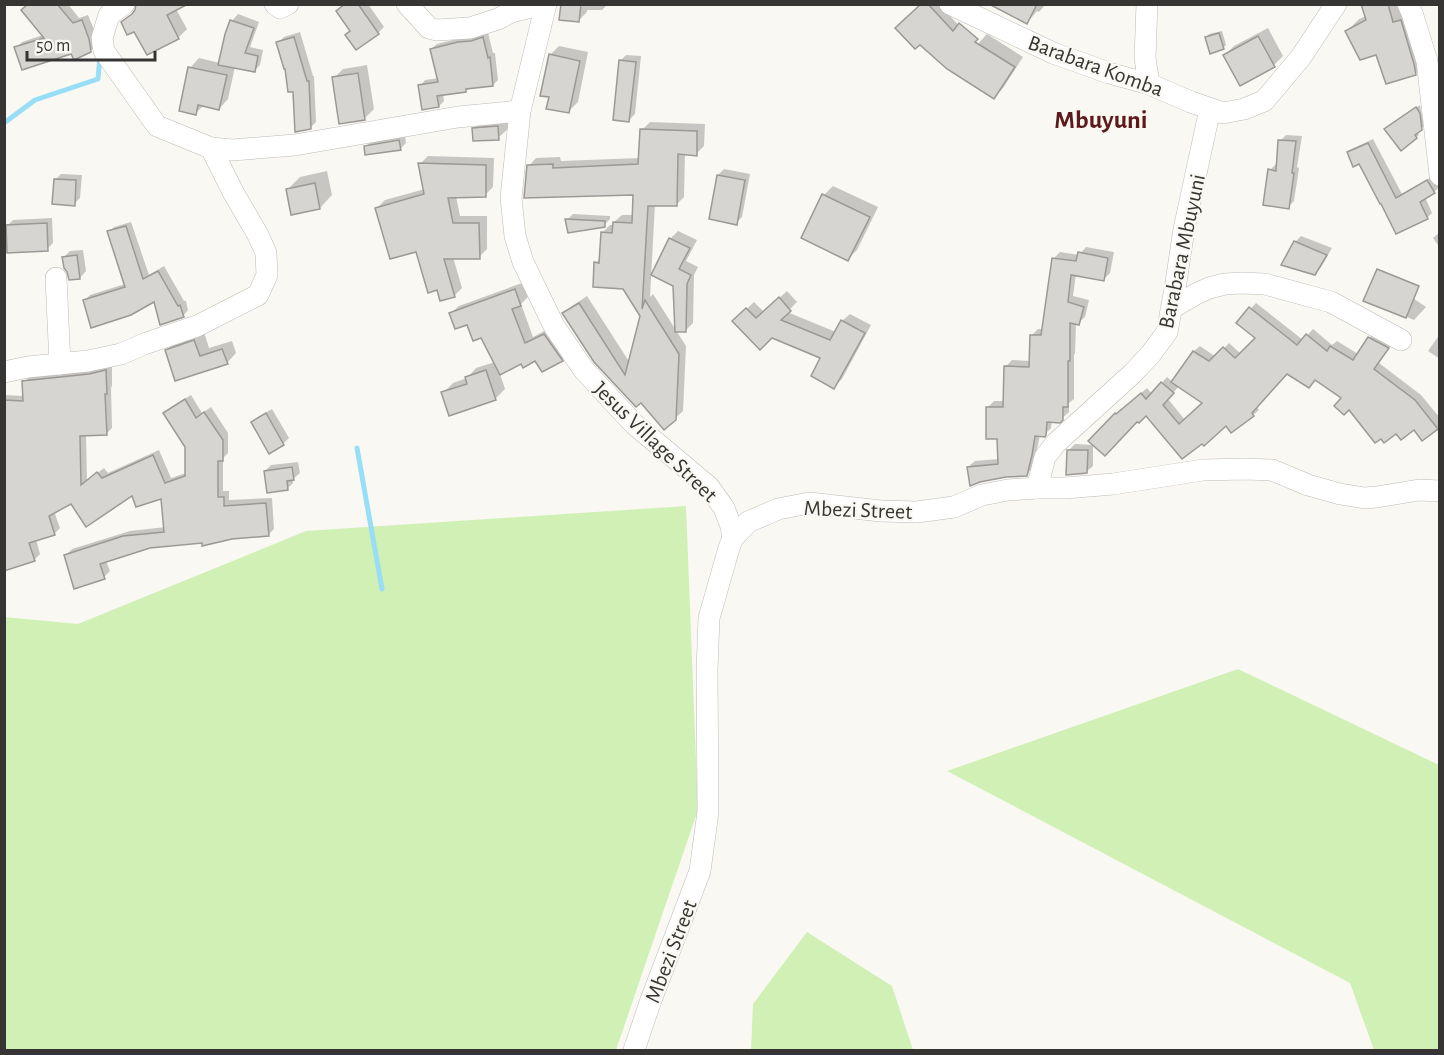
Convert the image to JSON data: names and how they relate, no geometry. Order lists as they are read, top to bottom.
{
  "streets": {
    "street": [
      "Barabara Komba",
      "Barabara Mbuyuni",
      "Jesus Village Street",
      "Mbezi Street"
    ]
  },
  "crossings": [
    ["Barabara Komba", "Barabara Mbuyuni"],
    ["Barabara Mbuyuni", "Mbezi Street"],
    ["Jesus Village Street", "Mbezi Street"]
  ],
  "districts": ["Mbuyuni"],
  "scale_bar": "50 m"
}
